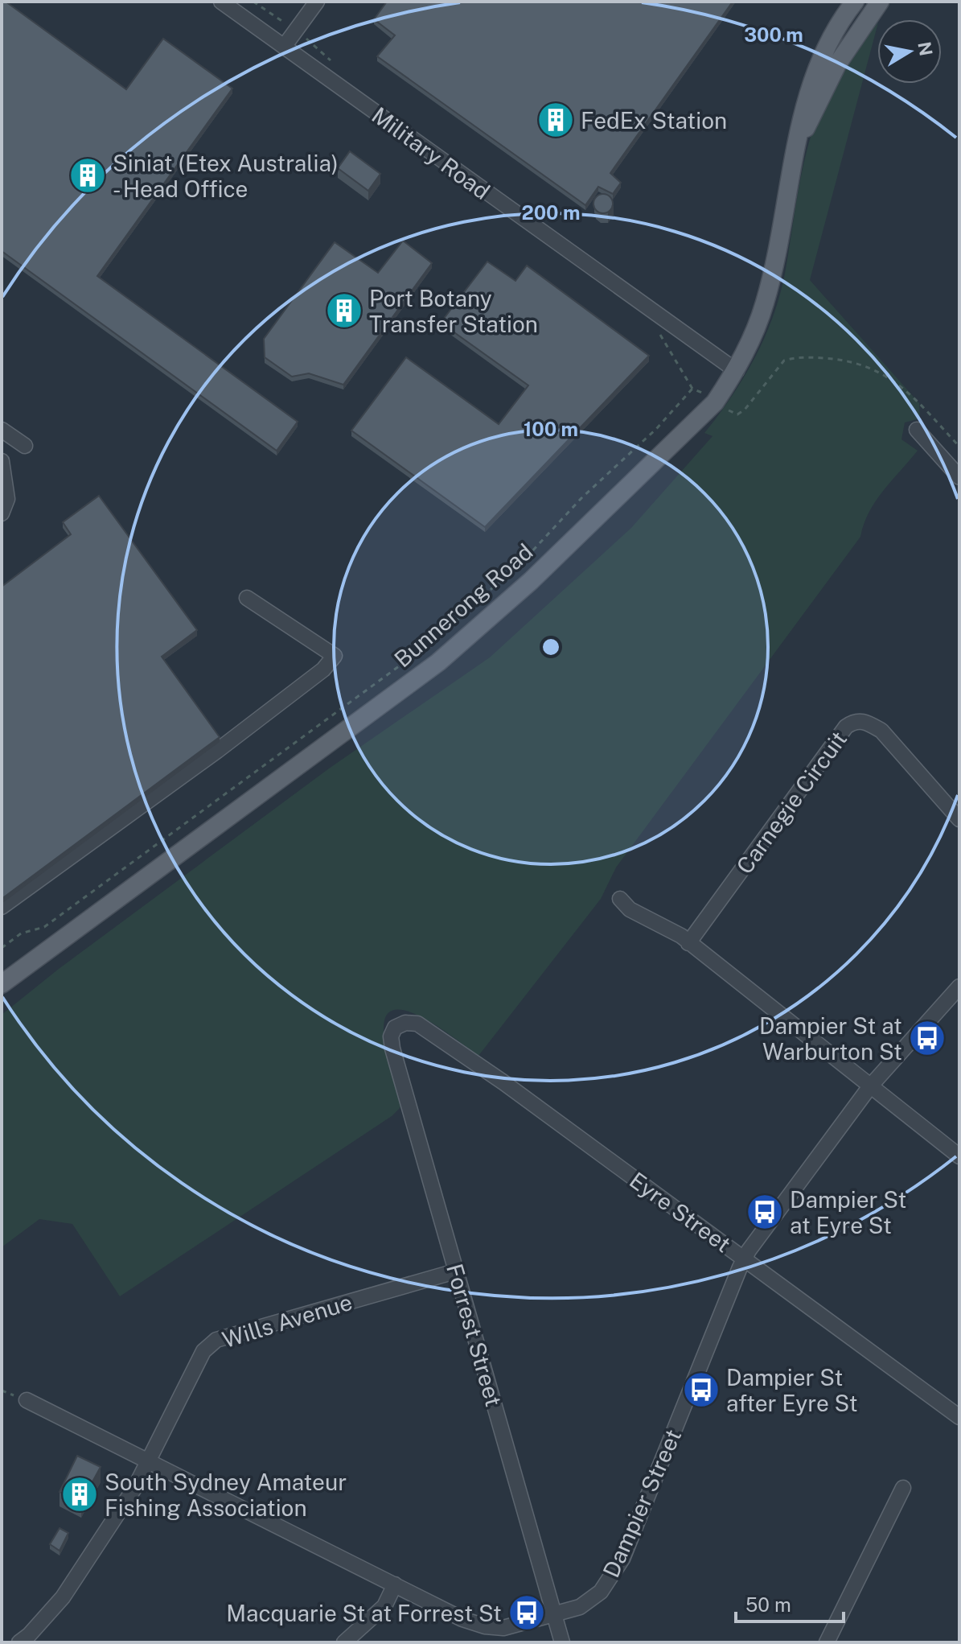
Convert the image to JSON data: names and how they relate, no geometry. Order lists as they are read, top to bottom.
{
  "streets": {
    "main road": ["Bunnerong Road"],
    "street": [
      "Military Road",
      "Carnegie Circuit",
      "Eyre Street",
      "Wills Avenue",
      "Forrest Street",
      "Dampier Street"
    ]
  },
  "crossings": [
    ["Military Road", "Bunnerong Road"],
    ["Eyre Street", "Forrest Street"],
    ["Eyre Street", "Dampier Street"],
    ["Wills Avenue", "Forrest Street"],
    ["Wills Avenue", "Dampier Street"],
    ["Forrest Street", "Dampier Street"]
  ],
  "places": {
    "building": [
      "FedEx Station",
      "Siniat (Etex Australia) - Head Office",
      "Port Botany Transfer Station",
      "South Sydney Amateur Fishing Association"
    ],
    "bus stop": [
      "Dampier St at Warburton St",
      "Dampier St at Eyre St",
      "Dampier St after Eyre St",
      "Macquarie St at Forrest St"
    ]
  },
  "scale_bar": "50 m",
  "north": "right",
  "rings": ["300 m", "200 m", "100 m"]
}
